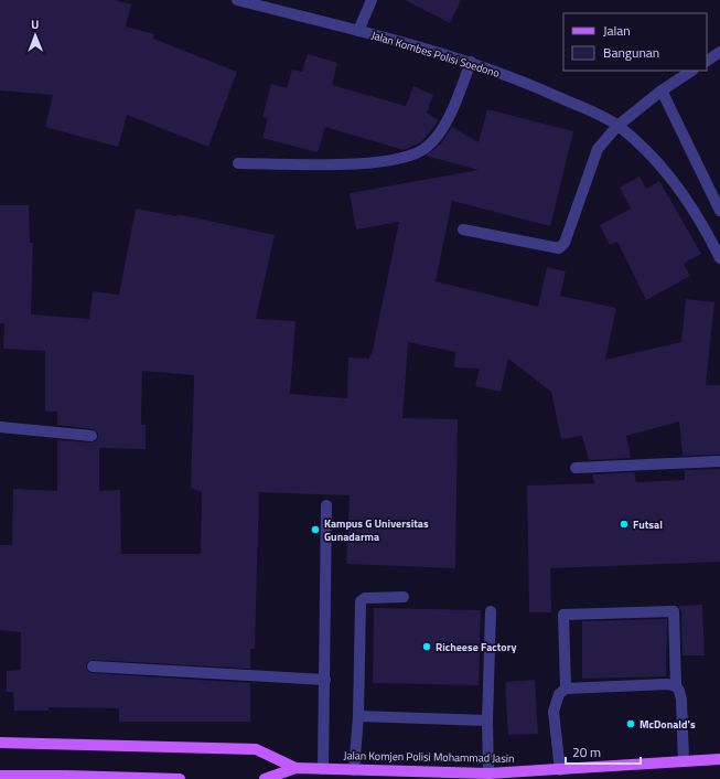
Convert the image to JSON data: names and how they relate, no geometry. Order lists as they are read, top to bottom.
{
  "streets": {
    "main road": ["Jalan Komjen Polisi Mohammad Jasin"],
    "street": ["Jalan Kombes Polisi Soedono"]
  },
  "places": [
    "Futsal",
    "Kampus G Universitas Gunadarma",
    "Richeese Factory",
    "McDonald's"
  ],
  "legend": ["Jalan", "Bangunan"],
  "scale_bar": "20 m",
  "north": "top"
}
